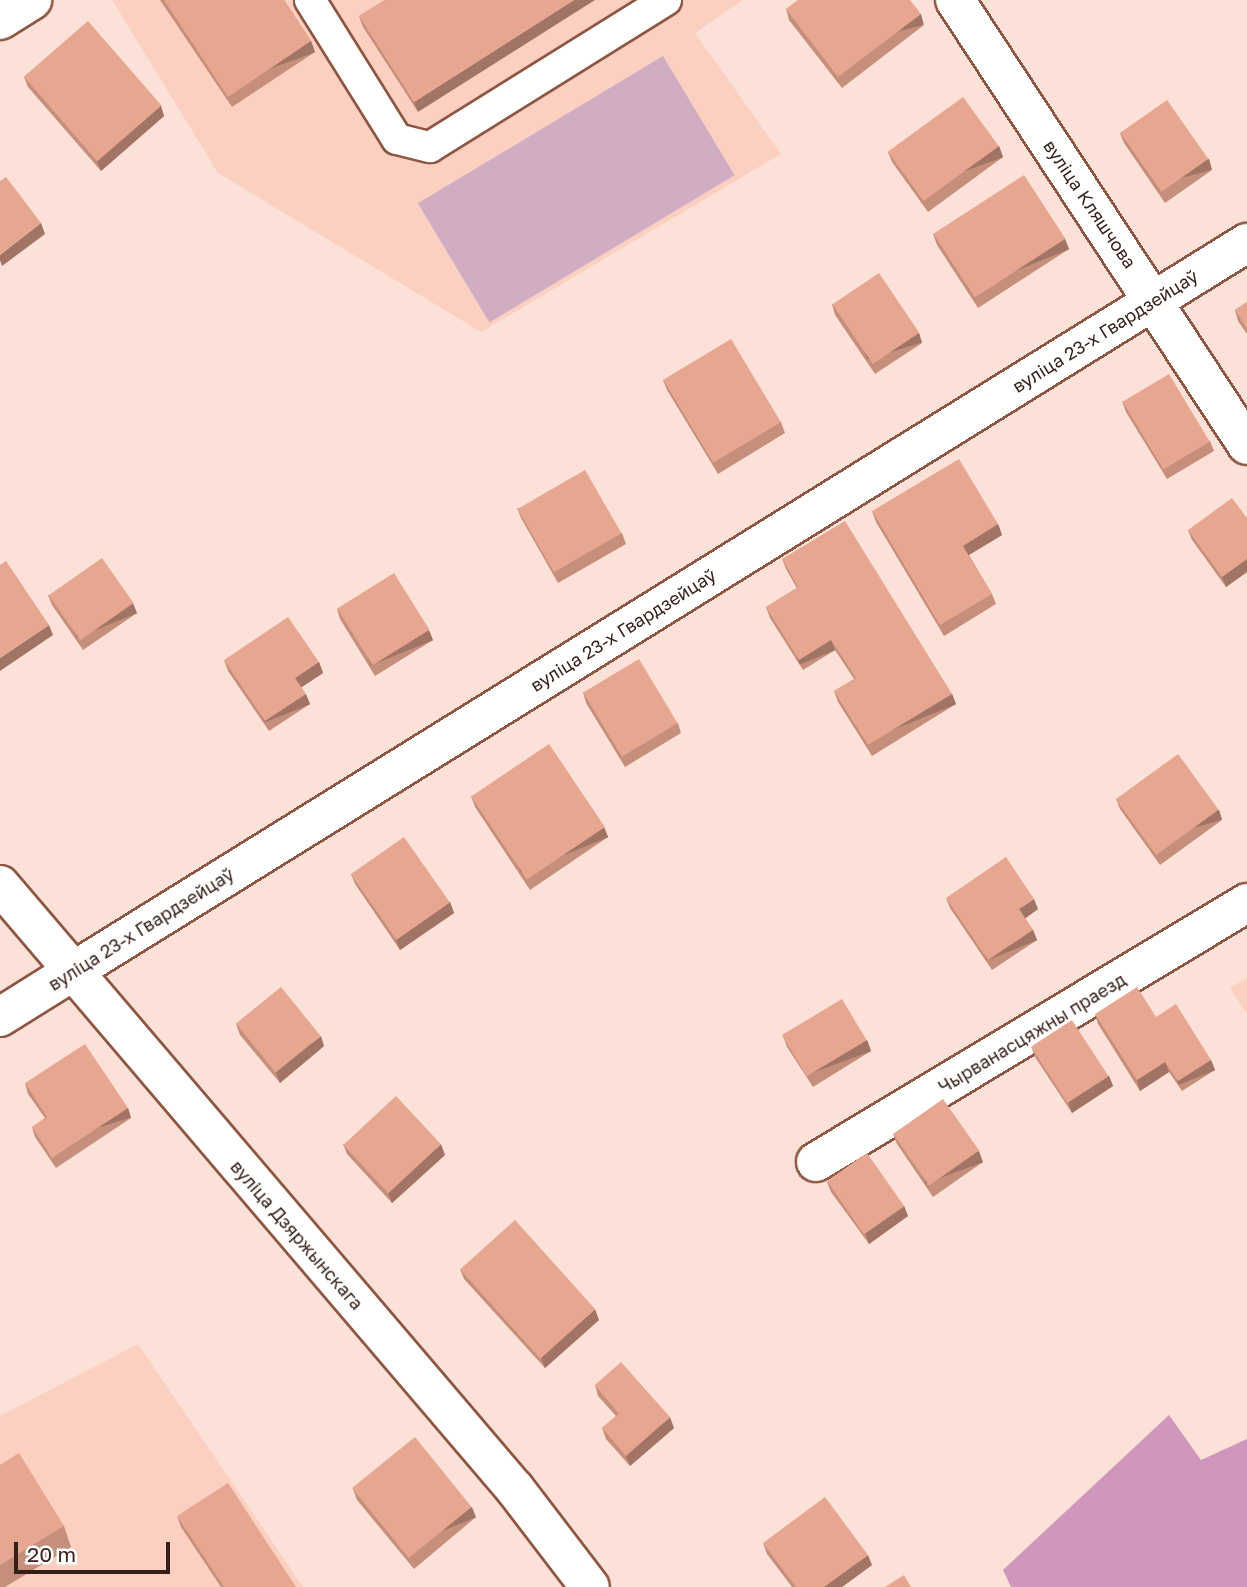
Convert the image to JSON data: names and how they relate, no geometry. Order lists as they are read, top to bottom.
{
  "streets": {
    "street": [
      "вуліца Кляшчова",
      "вуліца 23-х Гвардзейцаў",
      "Чырванасцяжны праезд",
      "вуліца Дзяржынскага"
    ]
  },
  "crossings": [
    ["вуліца Кляшчова", "вуліца 23-х Гвардзейцаў"],
    ["вуліца 23-х Гвардзейцаў", "вуліца Дзяржынскага"]
  ],
  "scale_bar": "20 m"
}
